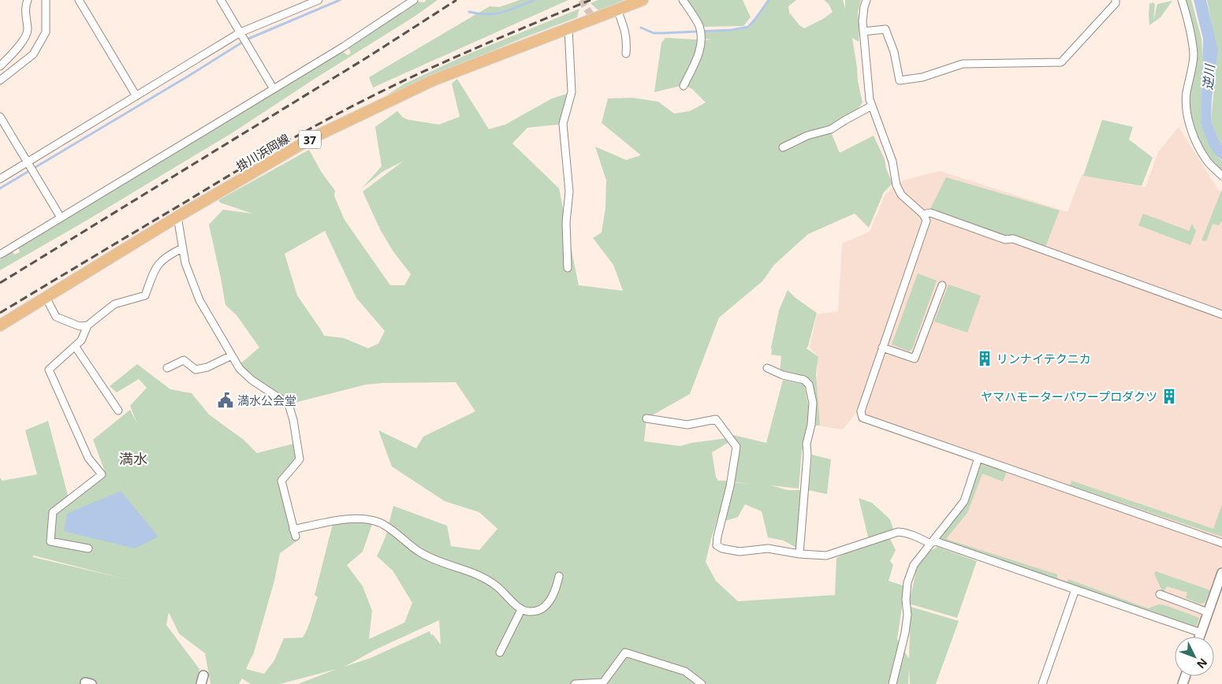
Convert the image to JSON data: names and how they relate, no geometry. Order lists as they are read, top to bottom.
{
  "streets": {
    "main road": ["37", "掛川浜岡線"]
  },
  "districts": ["満水"],
  "water": ["逆川"],
  "places": {
    "building": ["リンナイテクニカ", "ヤマハモーターパワープロダクツ"],
    "public building": ["満水公会堂"]
  },
  "north": "bottom right"
}
